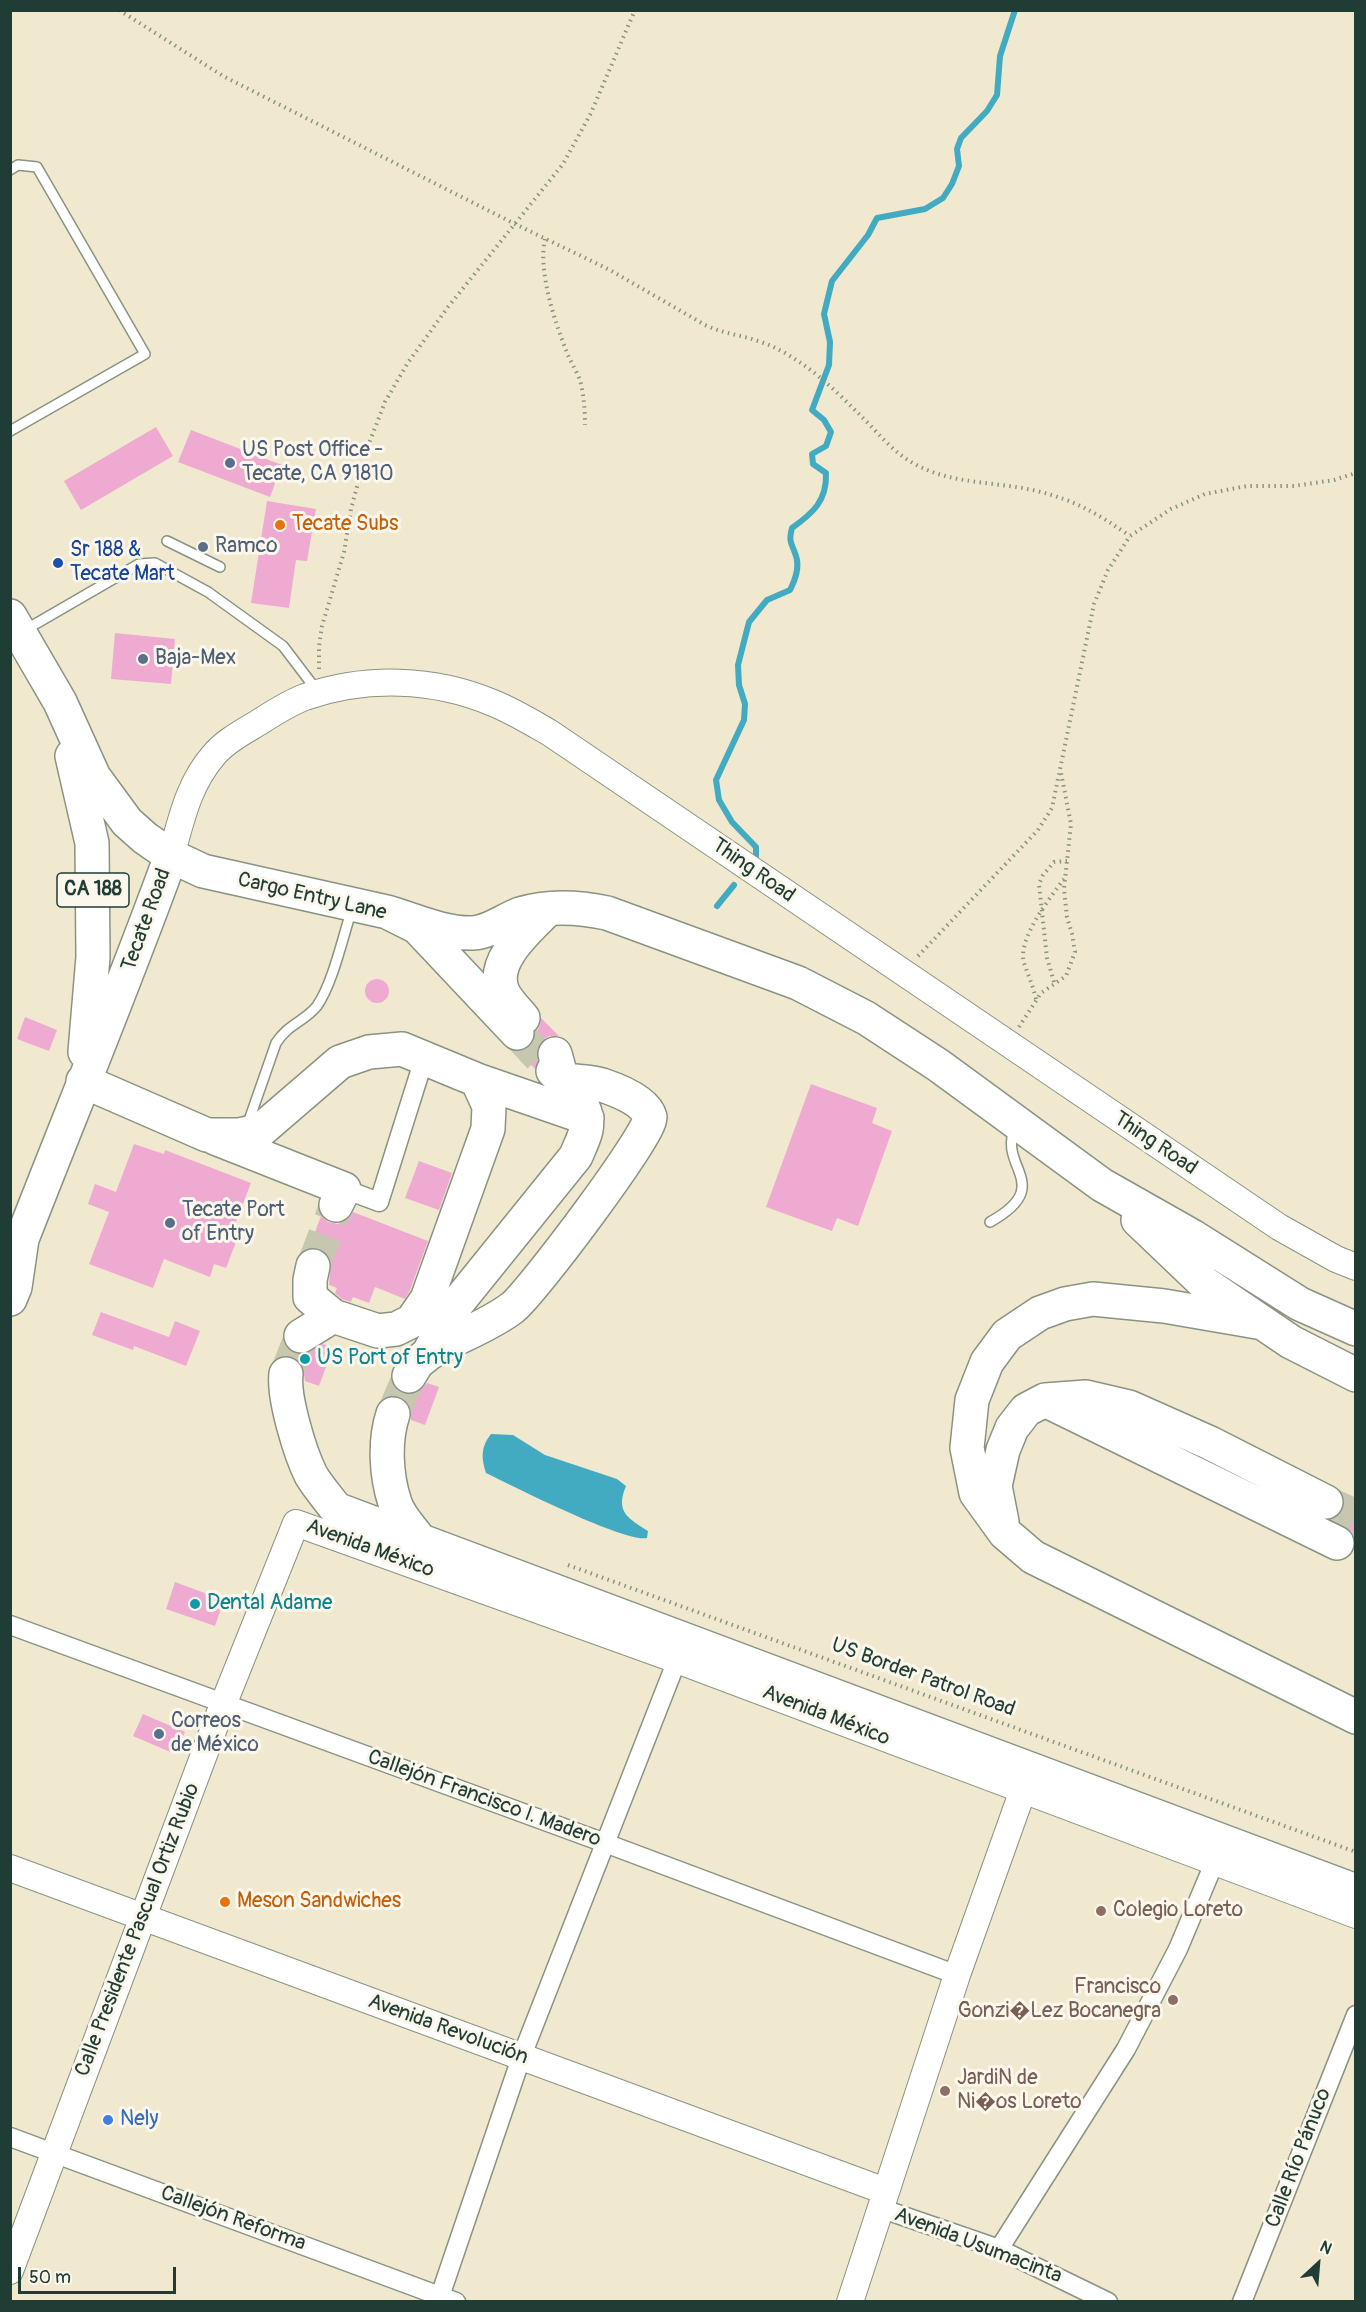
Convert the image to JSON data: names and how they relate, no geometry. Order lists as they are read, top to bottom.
{
  "streets": {
    "highway": ["CA 188", "Cargo Entry Lane", "Tecate Road"],
    "street": [
      "Thing Road",
      "Avenida México",
      "Callejón Francisco I. Madero",
      "Calle Presidente Pascual Ortiz Rubio",
      "Avenida Revolución",
      "Calle Río Pánuco",
      "Callejón Reforma",
      "Avenida Usumacinta"
    ],
    "path": ["US Border Patrol Road"]
  },
  "crossings": [
    ["Thing Road", "Cargo Entry Lane"],
    ["Thing Road", "Tecate Road"],
    ["CA 188", "Tecate Road"],
    ["Cargo Entry Lane", "Tecate Road"],
    ["Avenida México", "Calle Presidente Pascual Ortiz Rubio"],
    ["Callejón Francisco I. Madero", "Calle Presidente Pascual Ortiz Rubio"],
    ["Calle Presidente Pascual Ortiz Rubio", "Avenida Revolución"],
    ["Calle Presidente Pascual Ortiz Rubio", "Callejón Reforma"],
    ["Avenida Revolución", "Avenida Usumacinta"]
  ],
  "places": [
    "US Post Office - Tecate, CA 91810",
    "Tecate Subs",
    "Ramco",
    "Sr 188 & Tecate Mart",
    "Baja-Mex",
    "Tecate Port of Entry",
    "US Port of Entry",
    "Dental Adame",
    "Correos de México",
    "Meson Sandwiches",
    "Colegio Loreto",
    "Francisco Gonzi�Lez Bocanegra",
    "JardiN de Ni�os Loreto",
    "Nely"
  ],
  "scale_bar": "50 m",
  "north": "top right"
}
